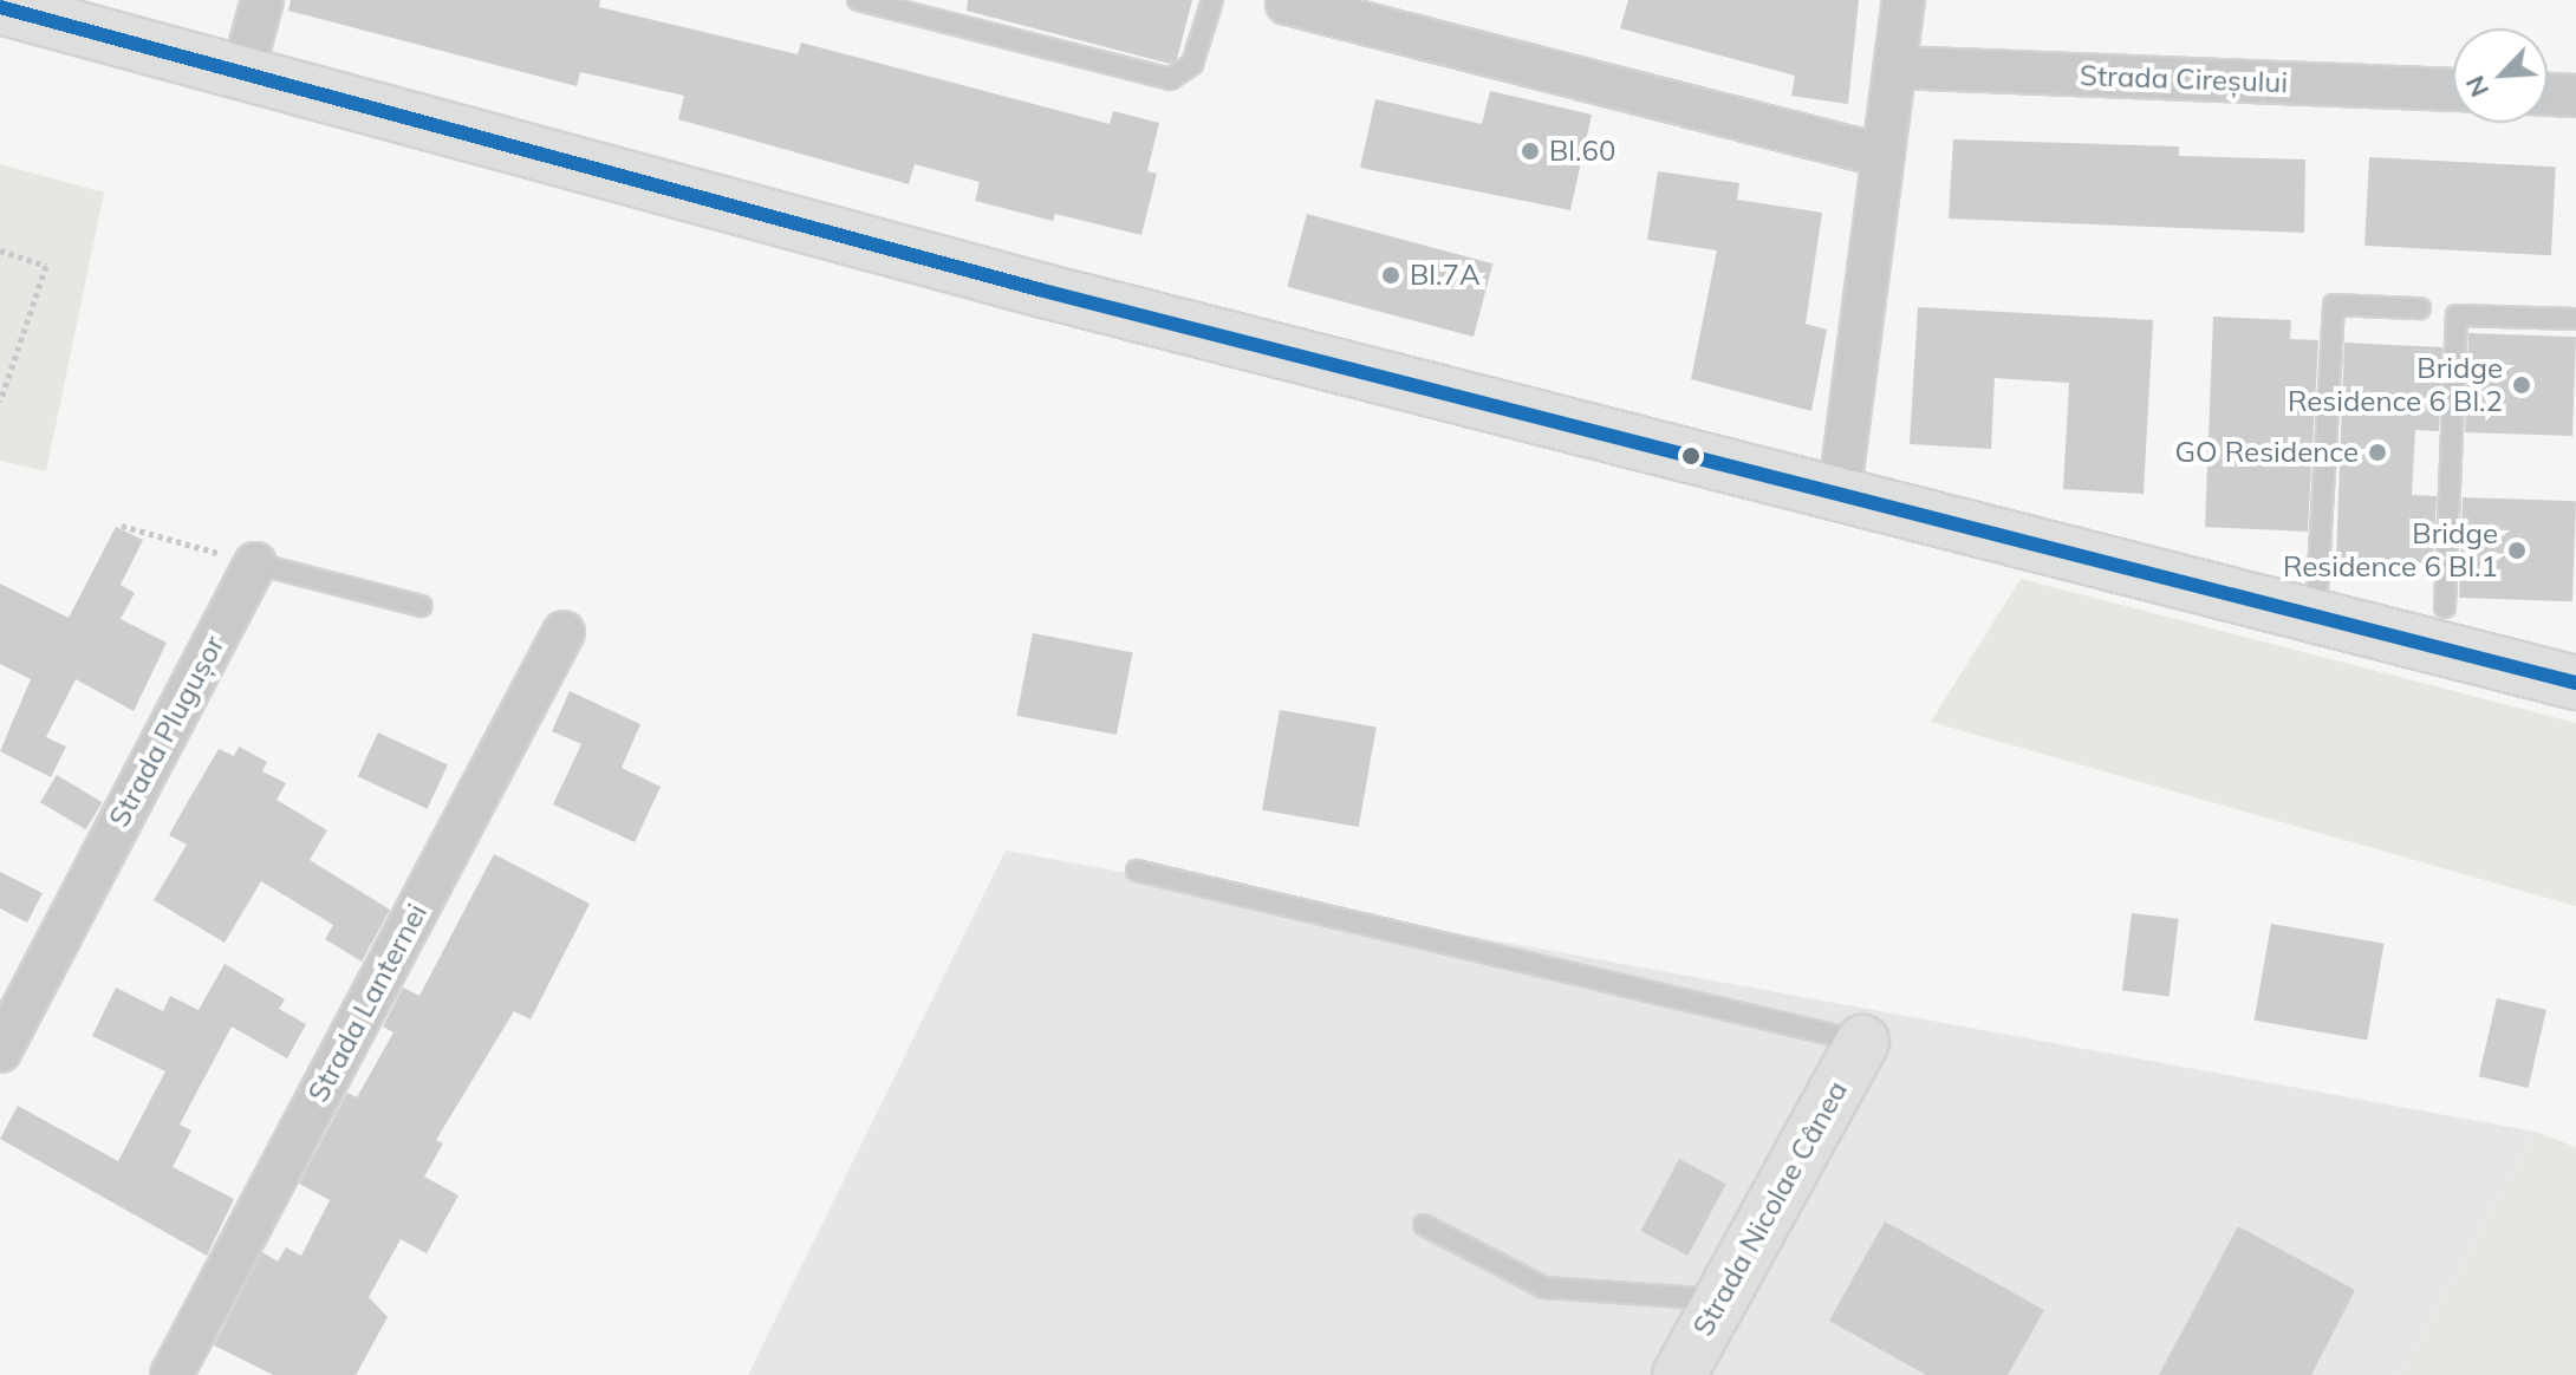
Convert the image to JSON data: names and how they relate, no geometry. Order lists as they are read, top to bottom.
{
  "streets": {
    "street": [
      "Strada Cireșului",
      "Strada Plugușor",
      "Strada Lanternei",
      "Strada Nicolae Cânea"
    ]
  },
  "places": [
    "Bl.60",
    "Bl.7A",
    "Bridge Residence 6 Bl.2",
    "GO Residence",
    "Bridge Residence 6 Bl.1"
  ],
  "north": "bottom left"
}
